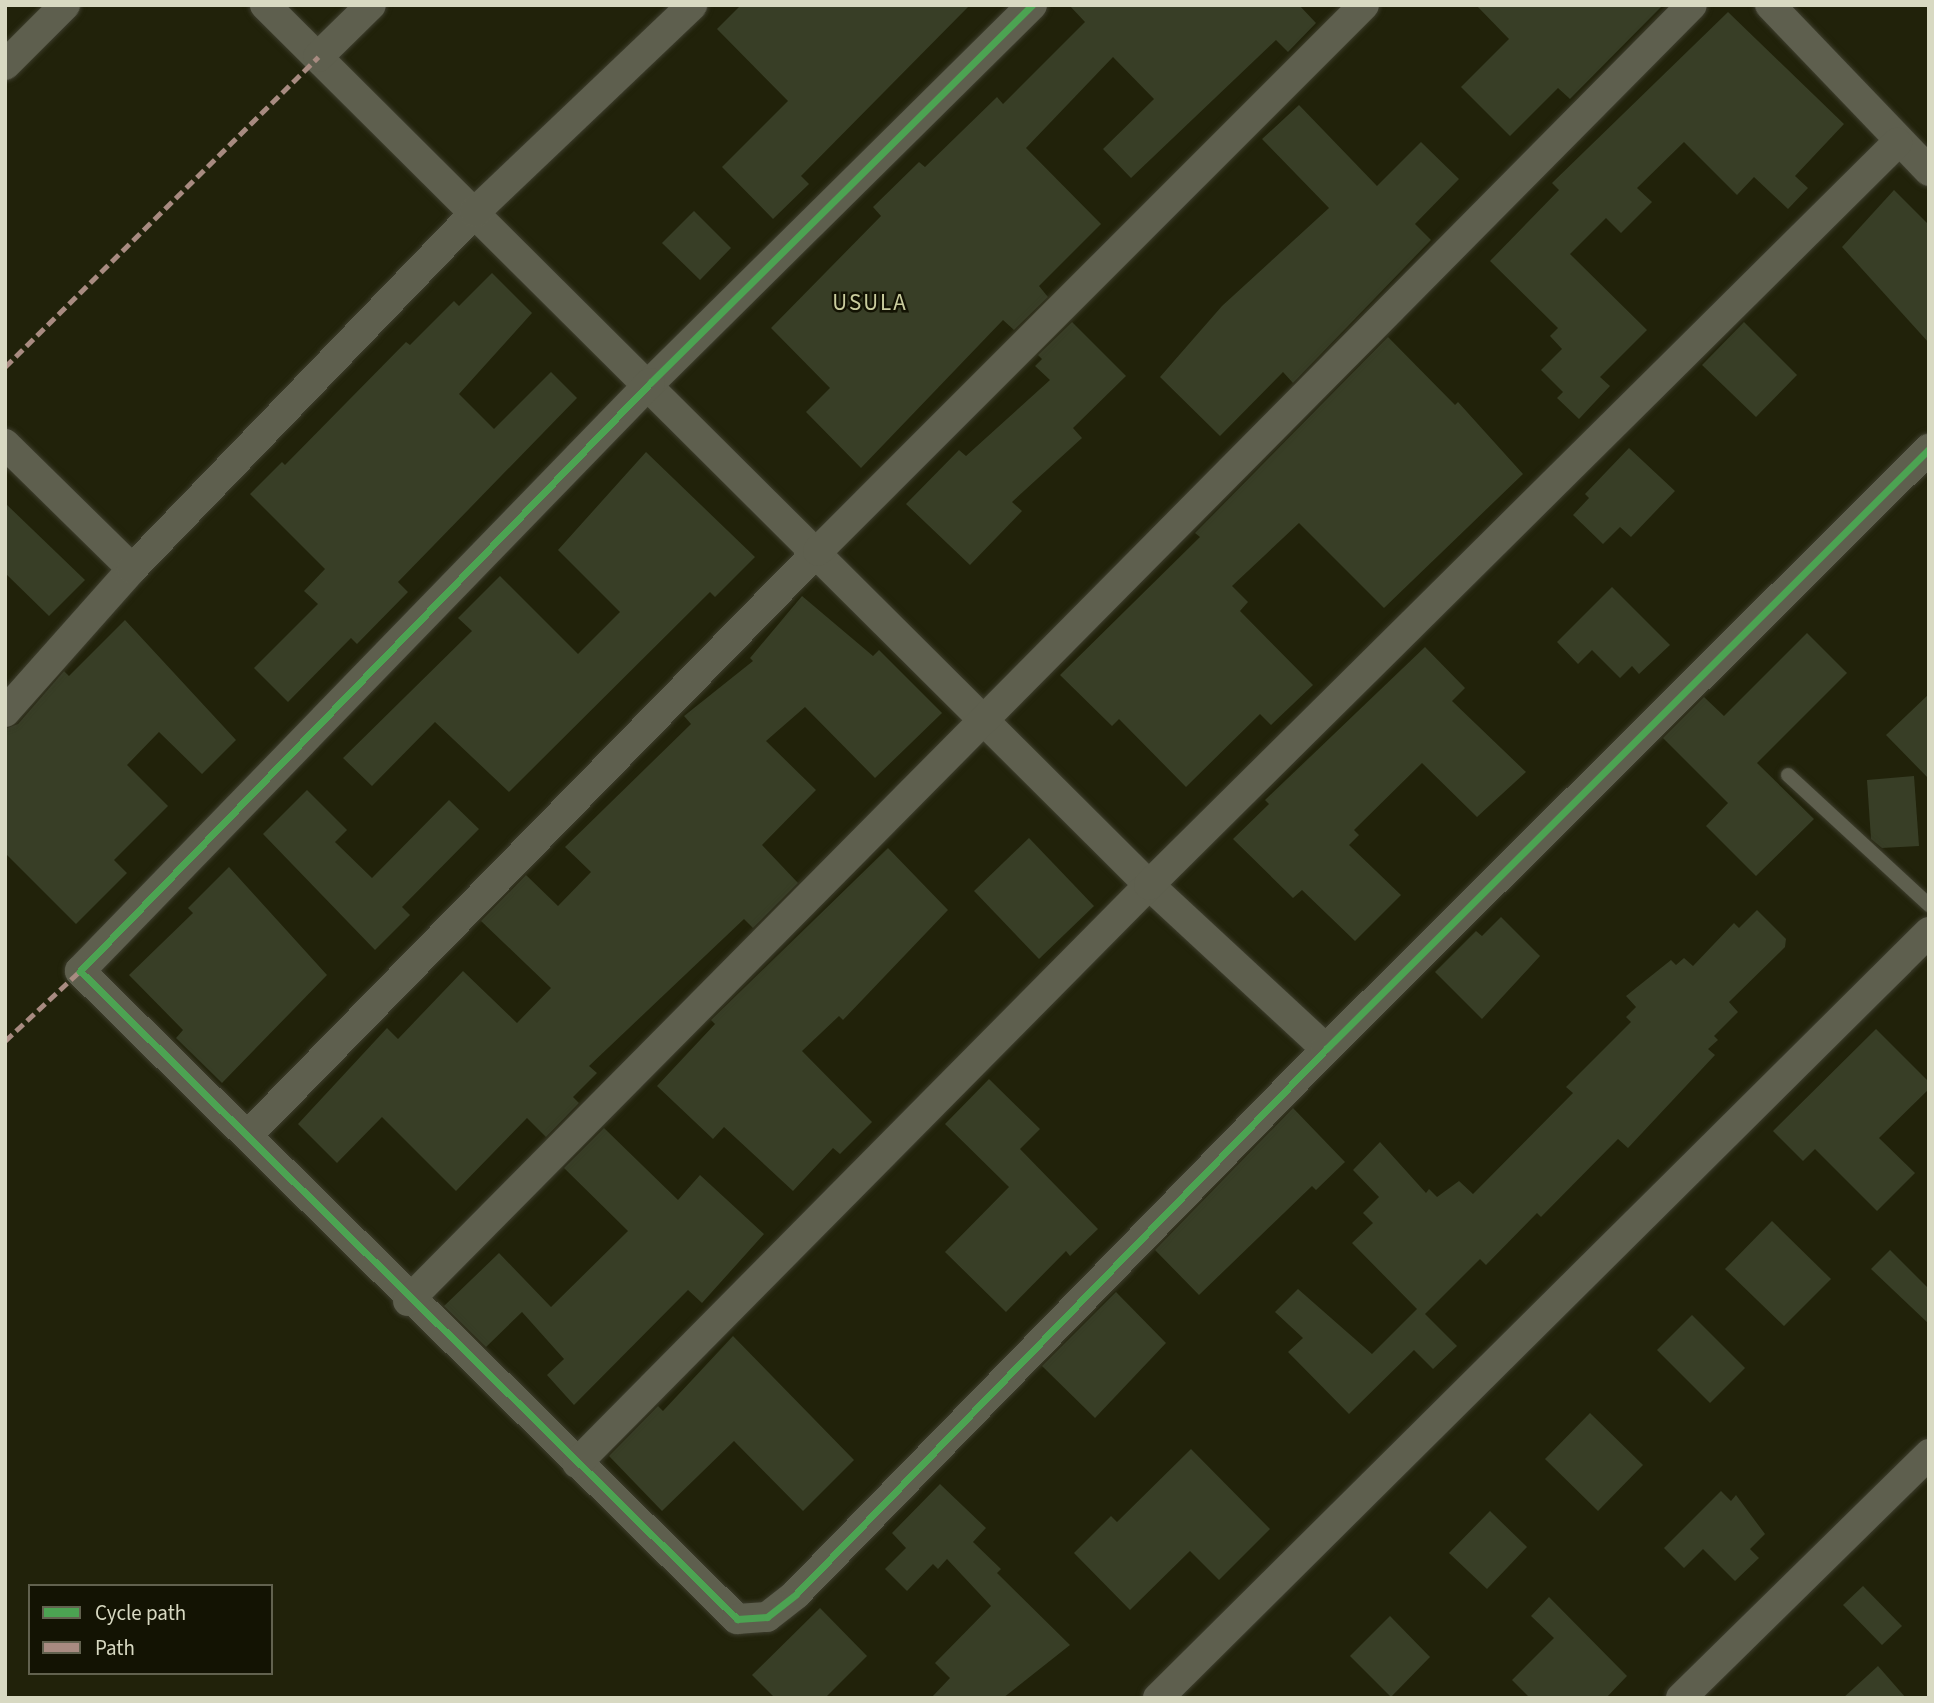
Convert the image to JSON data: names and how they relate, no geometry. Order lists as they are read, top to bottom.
{
  "districts": ["USULA"],
  "legend": ["Cycle path", "Path"]
}
